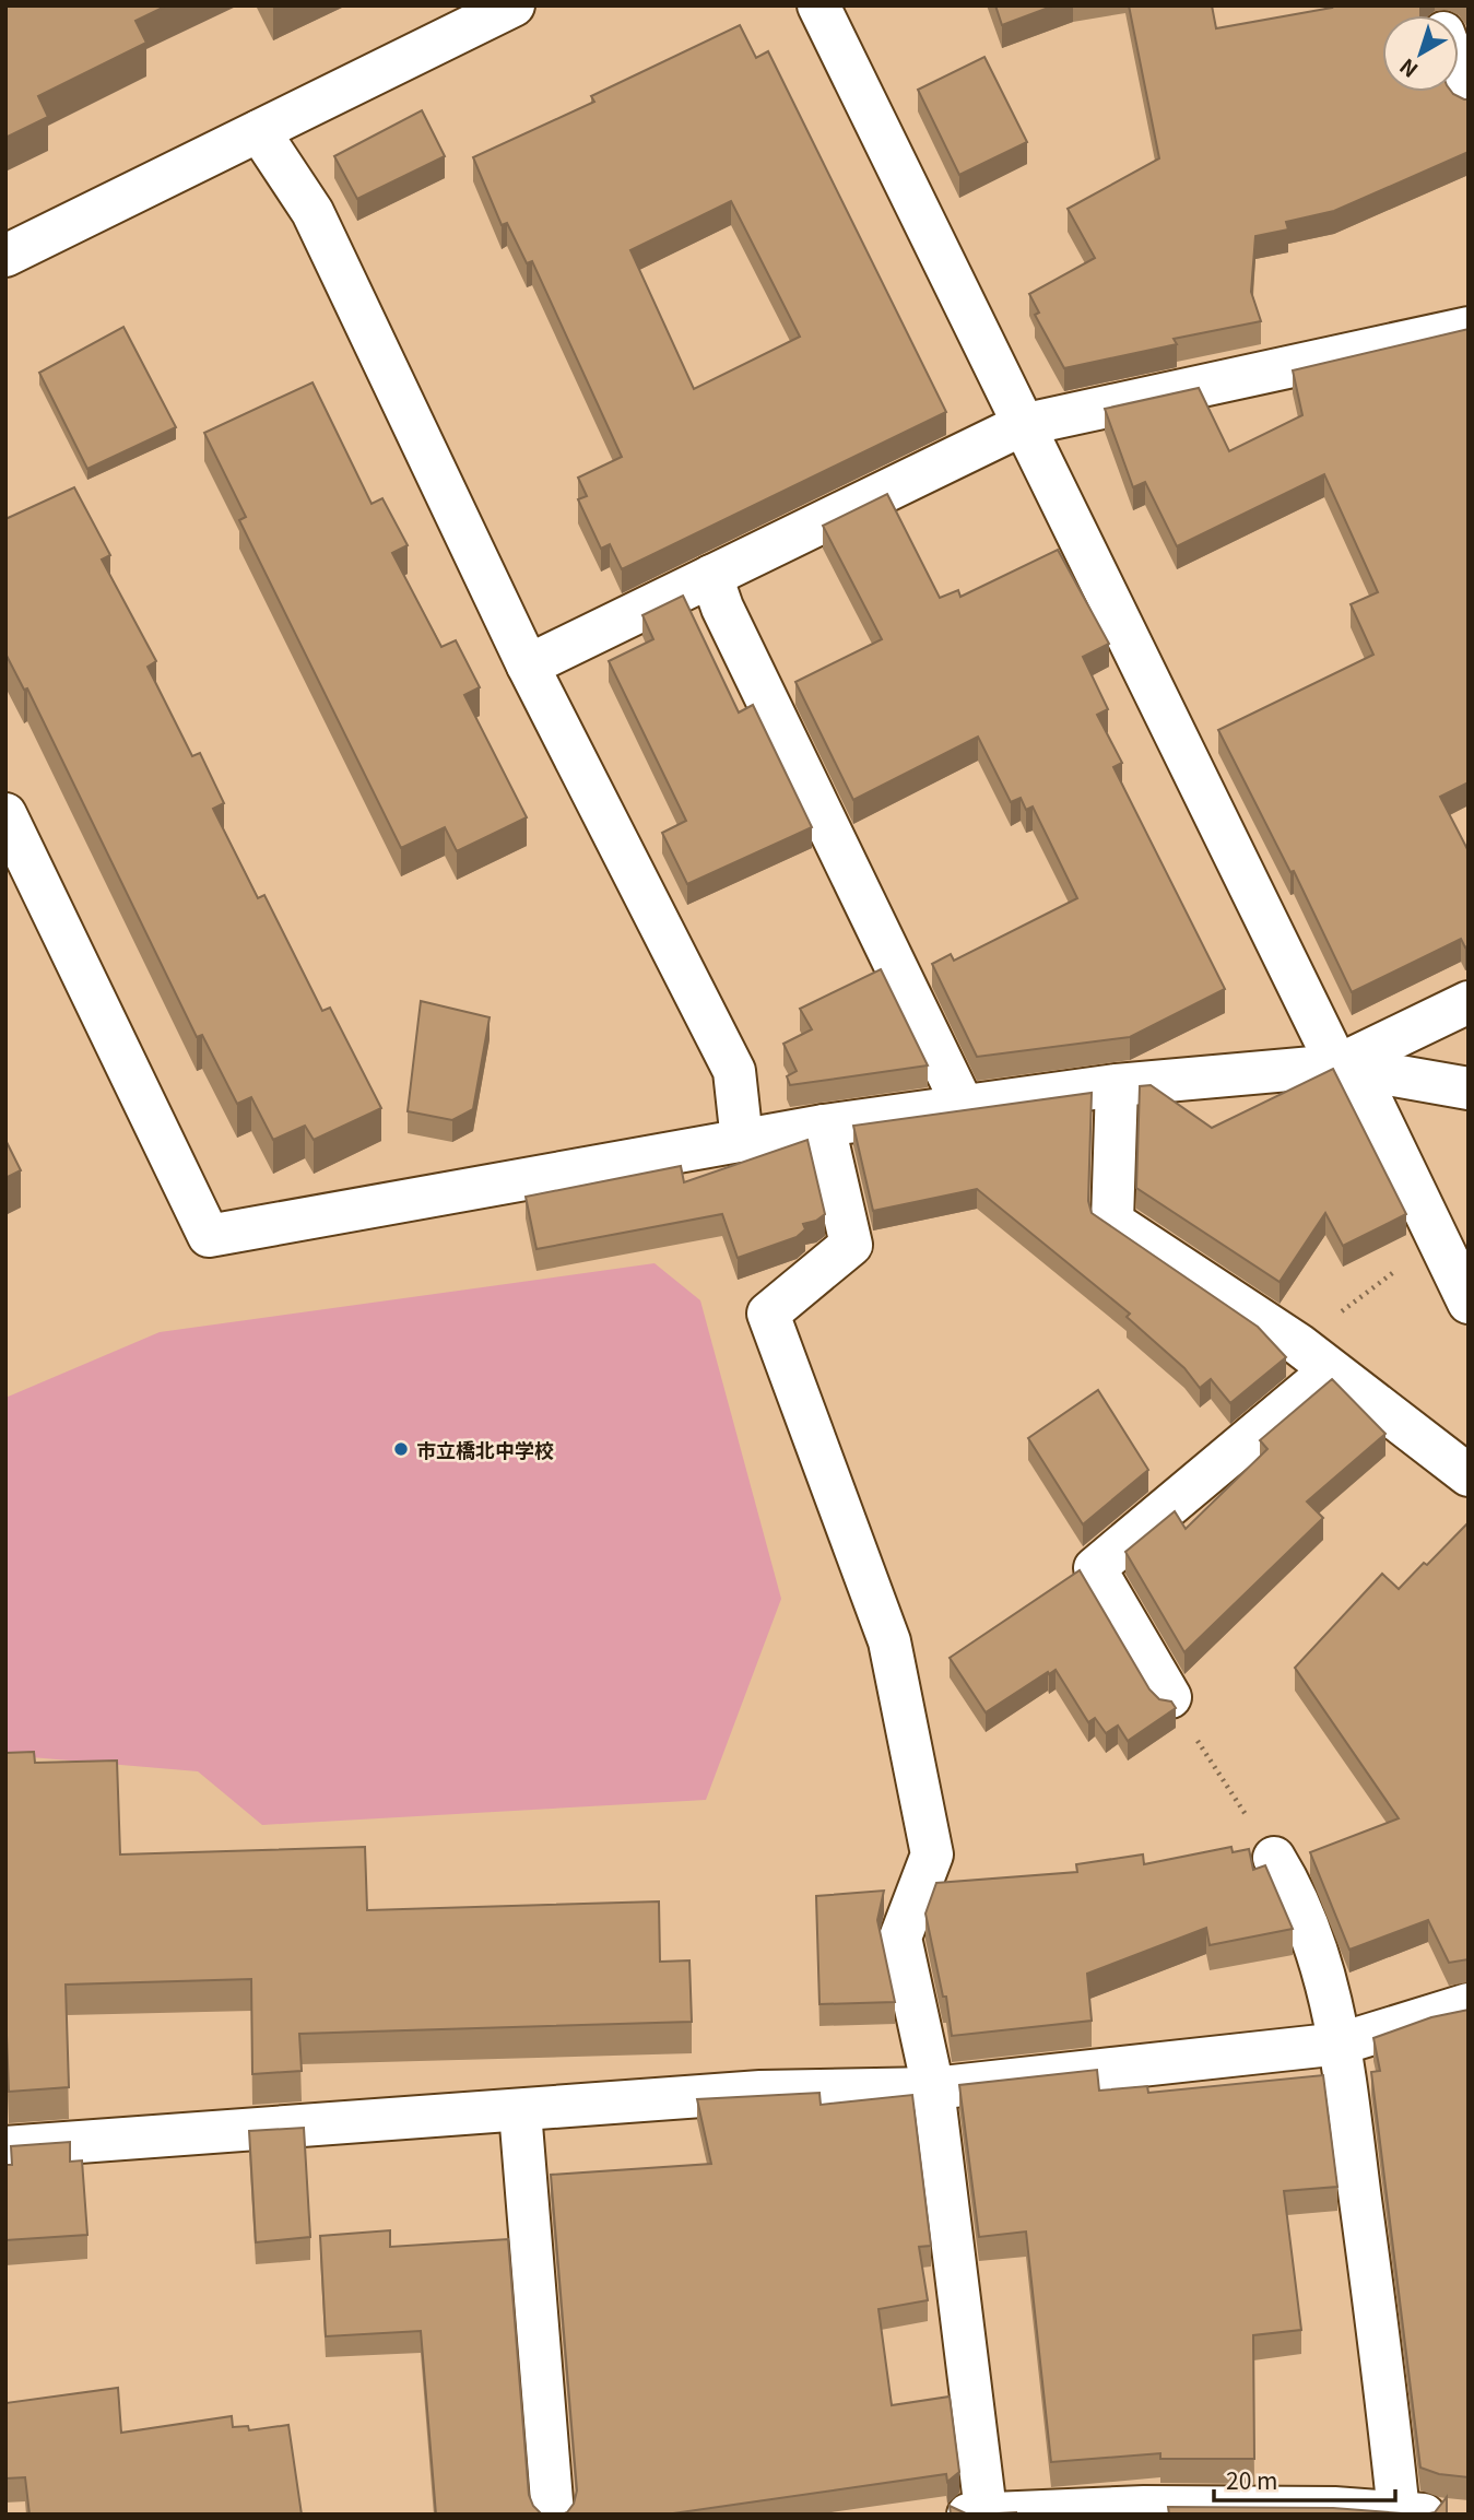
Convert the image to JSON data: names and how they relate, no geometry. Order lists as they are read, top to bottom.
{
  "places": ["市立橋北中学校"],
  "scale_bar": "20 m",
  "north": "bottom left"
}
